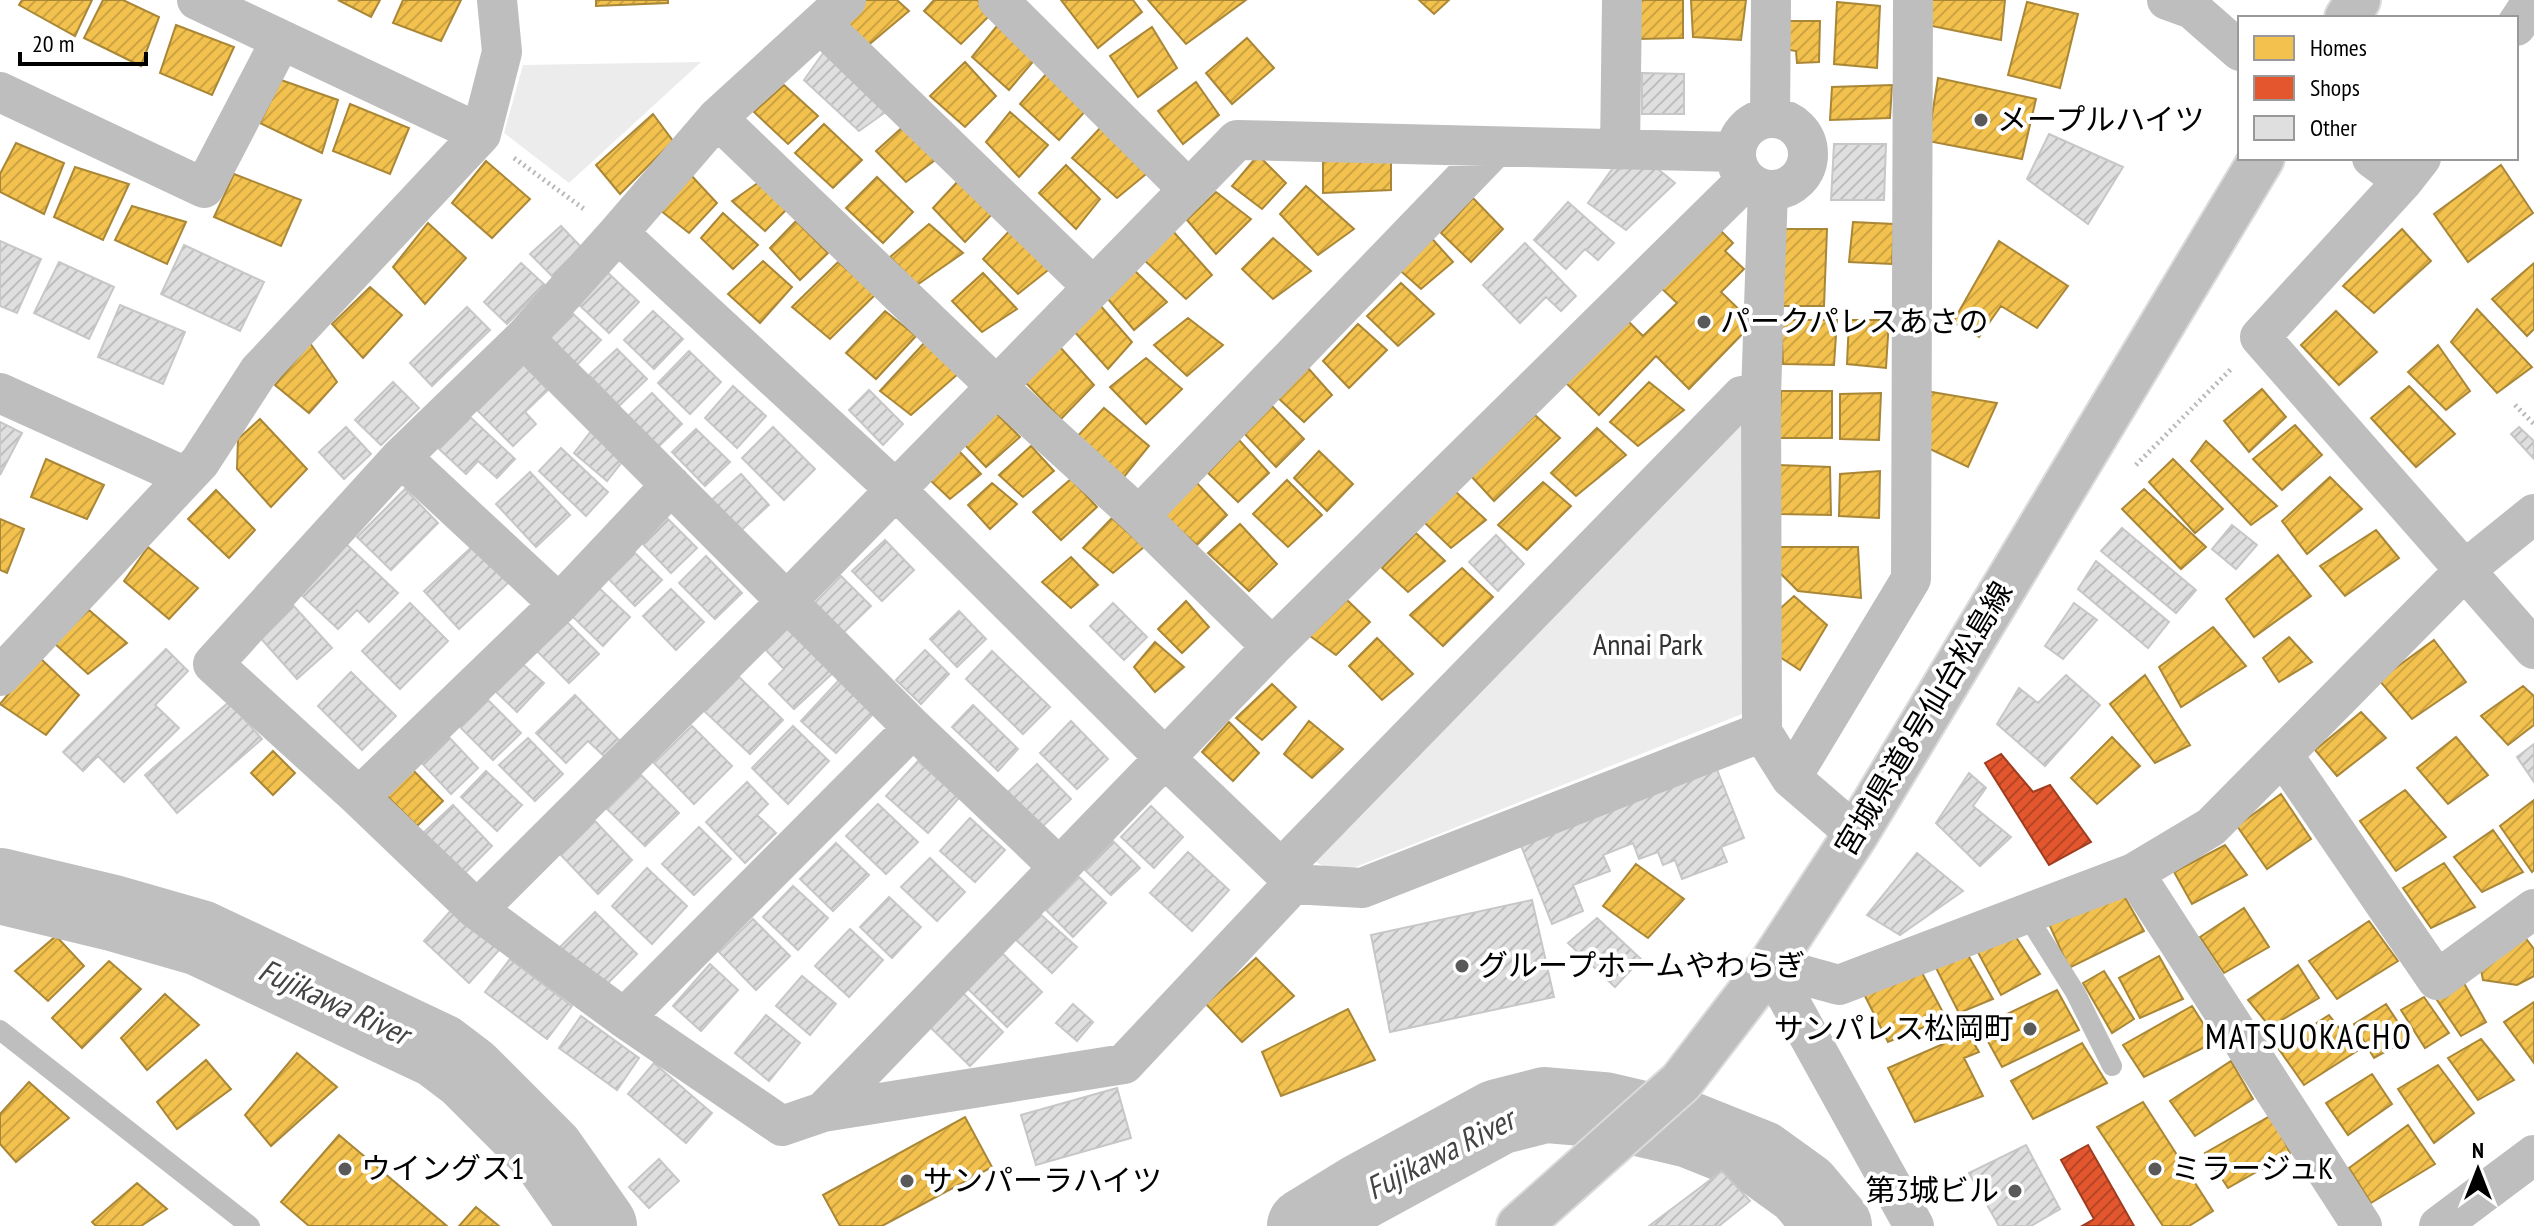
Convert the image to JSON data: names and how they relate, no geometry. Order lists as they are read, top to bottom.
{
  "streets": {
    "main road": ["宮城県道8号仙台松島線"]
  },
  "districts": ["MATSUOKACHO"],
  "water": ["Fujikawa River"],
  "parks": ["Annai Park"],
  "places": [
    "メープルハイツ",
    "パークパレスあさの",
    "グループホームやわらぎ",
    "サンパレス松岡町",
    "ウイングス1",
    "ミラージュK",
    "サンパーラハイツ",
    "第3城ビル"
  ],
  "legend": ["Homes", "Shops", "Other"],
  "scale_bar": "20 m",
  "north": "top"
}
